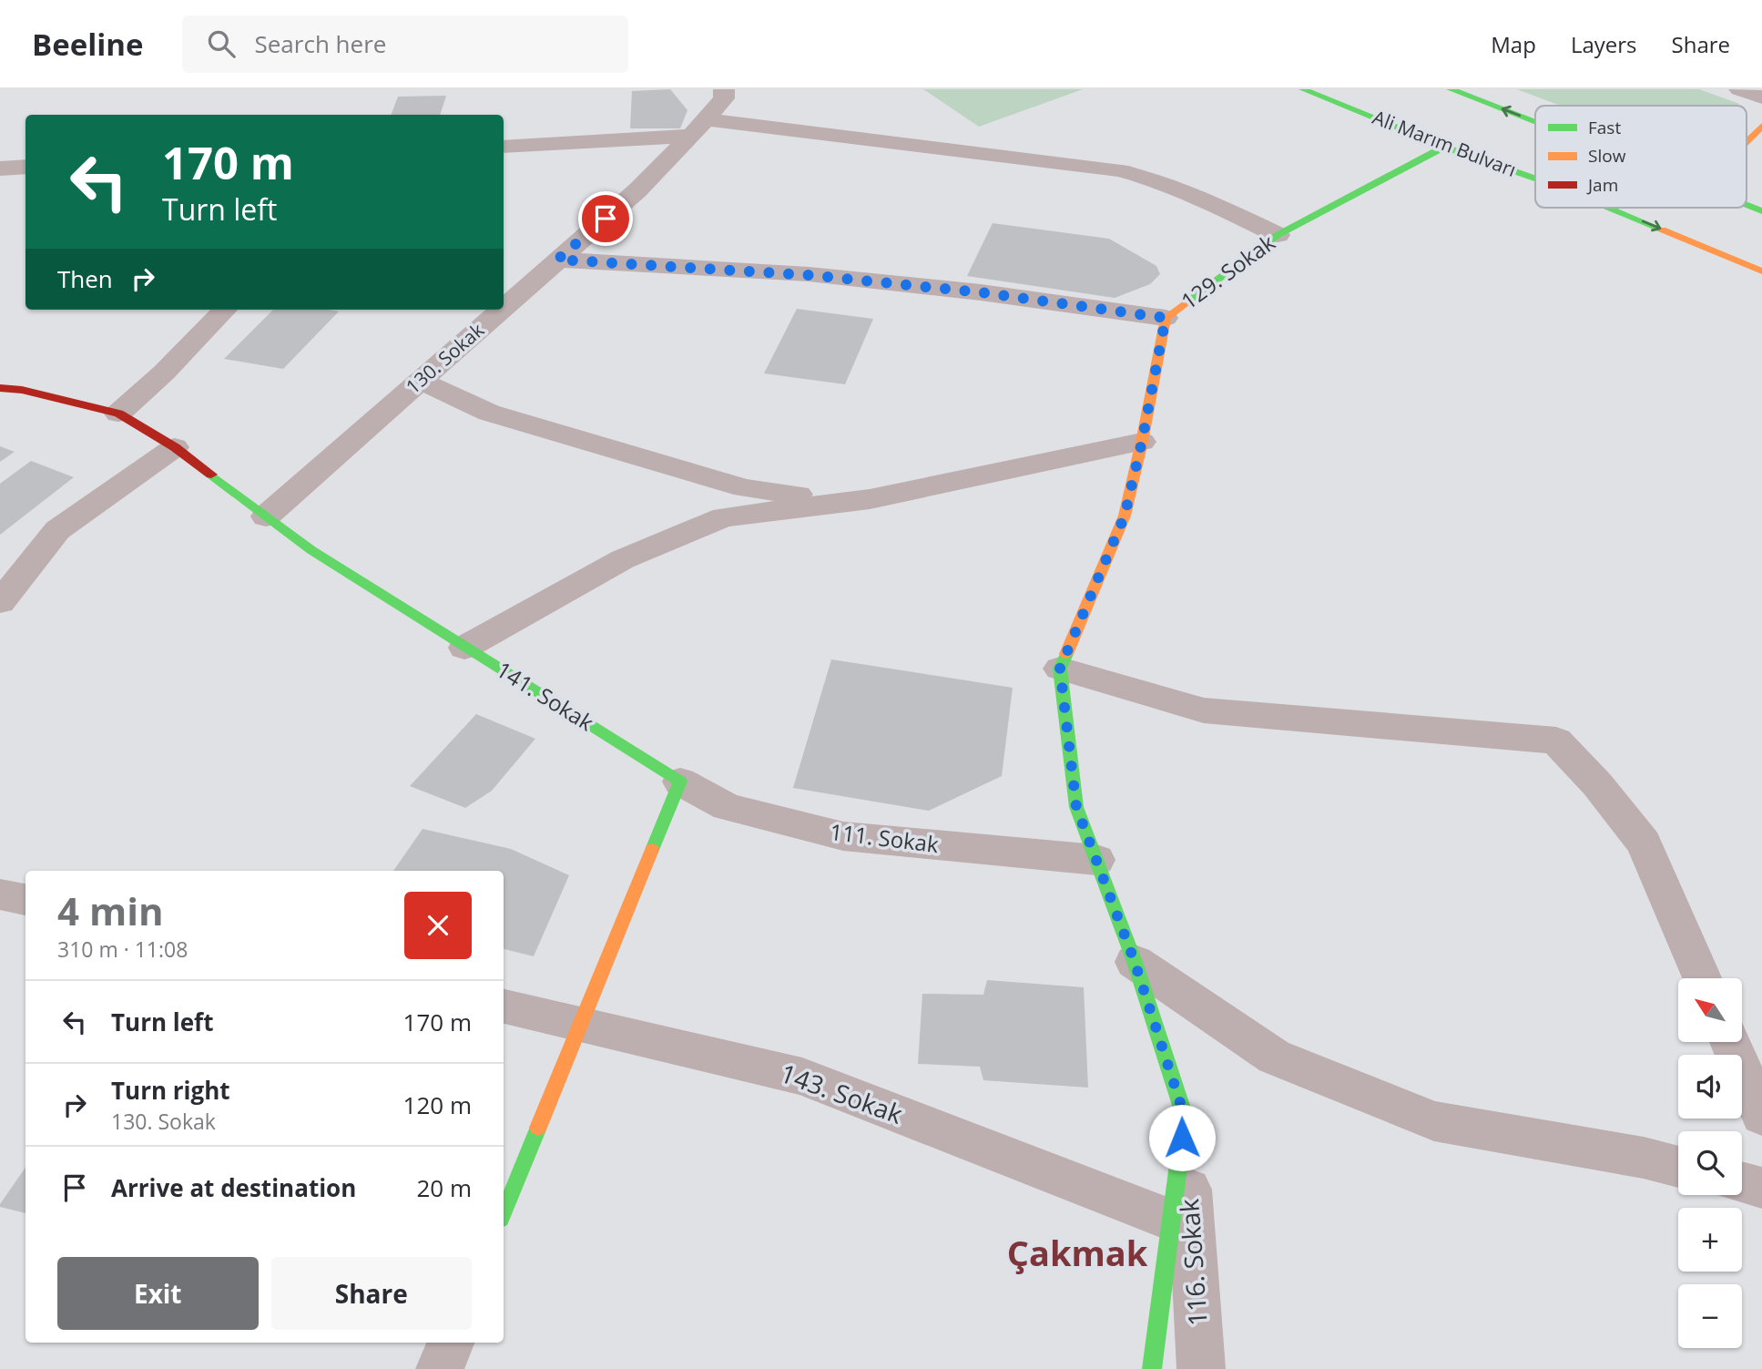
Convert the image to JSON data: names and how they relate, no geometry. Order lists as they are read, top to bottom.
{
  "streets": {
    "street": [
      "Ali Marım Bulvarı",
      "129. Sokak",
      "130. Sokak",
      "141. Sokak",
      "111. Sokak",
      "143. Sokak",
      "116. Sokak"
    ]
  },
  "crossings": [
    ["Ali Marım Bulvarı", "129. Sokak"],
    ["129. Sokak", "111. Sokak"],
    ["129. Sokak", "143. Sokak"],
    ["129. Sokak", "116. Sokak"],
    ["130. Sokak", "141. Sokak"],
    ["141. Sokak", "111. Sokak"]
  ],
  "districts": ["Çakmak"],
  "legend": ["Fast", "Slow", "Jam"],
  "north": "top left",
  "page": {
    "header": "Beeline",
    "search": "Search here",
    "nav": ["Map", "Layers", "Share"],
    "turn": ["170 m", "Turn left"],
    "then": "Then",
    "heading": ["4 min", "310 m · 11:08"],
    "map_buttons": ["+", "−"],
    "list": [
      {
        "name": "Turn left",
        "value": "170 m"
      },
      {
        "name": "Turn right",
        "note": "130. Sokak",
        "value": "120 m"
      },
      {
        "name": "Arrive at destination",
        "value": "20 m"
      }
    ],
    "buttons": ["Exit", "Share"]
  }
}
